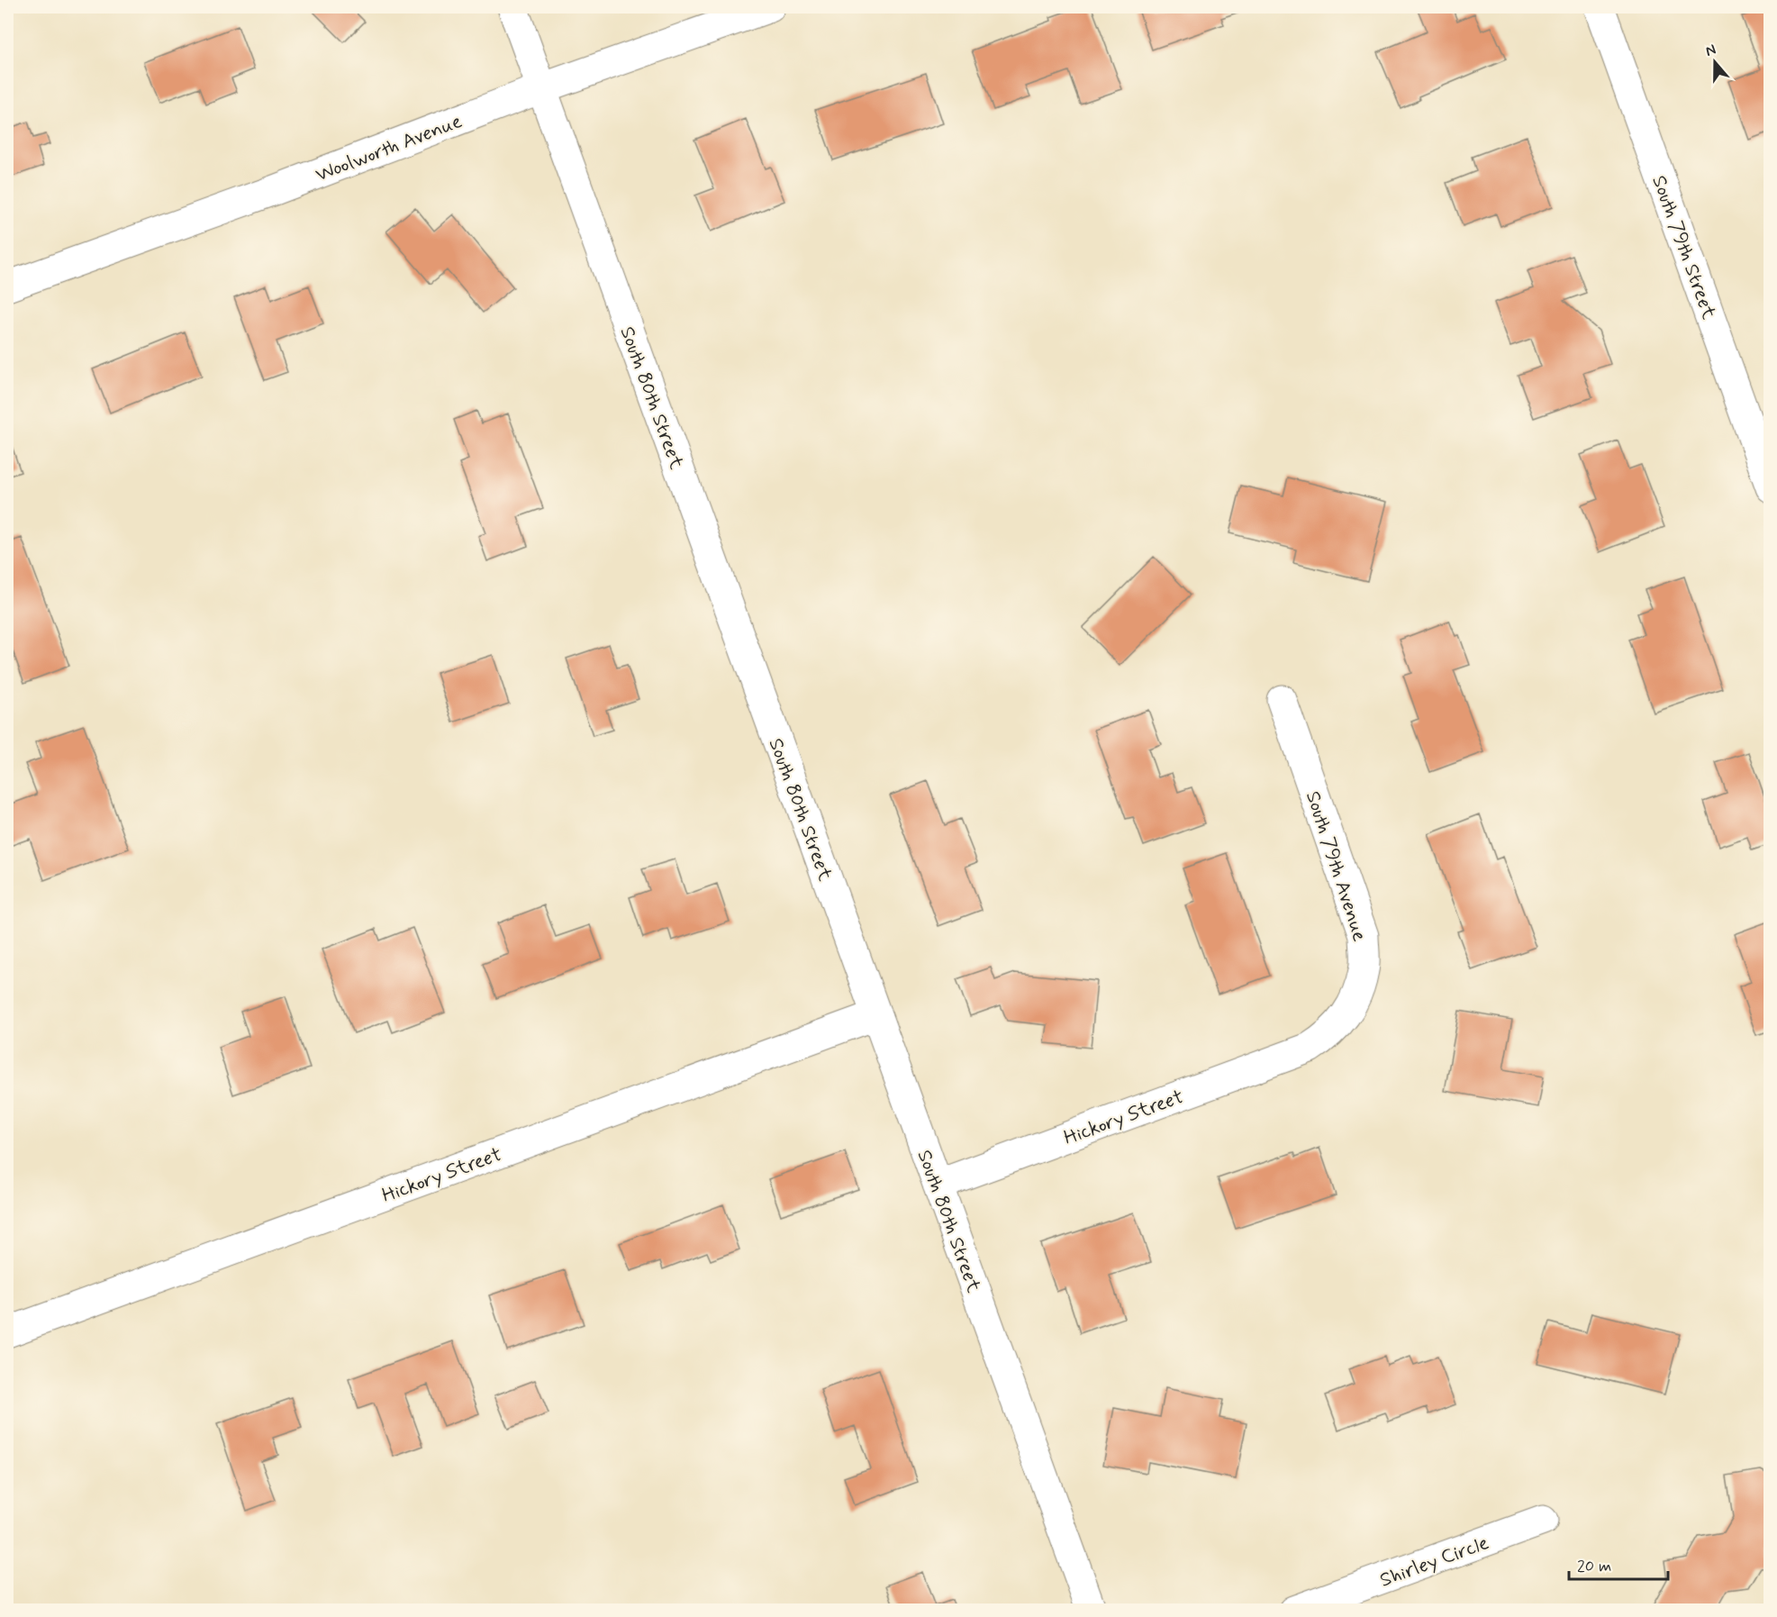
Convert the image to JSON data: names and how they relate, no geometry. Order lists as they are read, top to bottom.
{
  "streets": {
    "street": [
      "Woolworth Avenue",
      "South 79th Street",
      "South 80th Street",
      "South 79th Avenue",
      "Hickory Street",
      "Shirley Circle"
    ]
  },
  "crossings": [
    ["Woolworth Avenue", "South 80th Street"],
    ["South 80th Street", "Hickory Street"],
    ["South 79th Avenue", "Hickory Street"]
  ],
  "scale_bar": "20 m",
  "north": "top"
}
